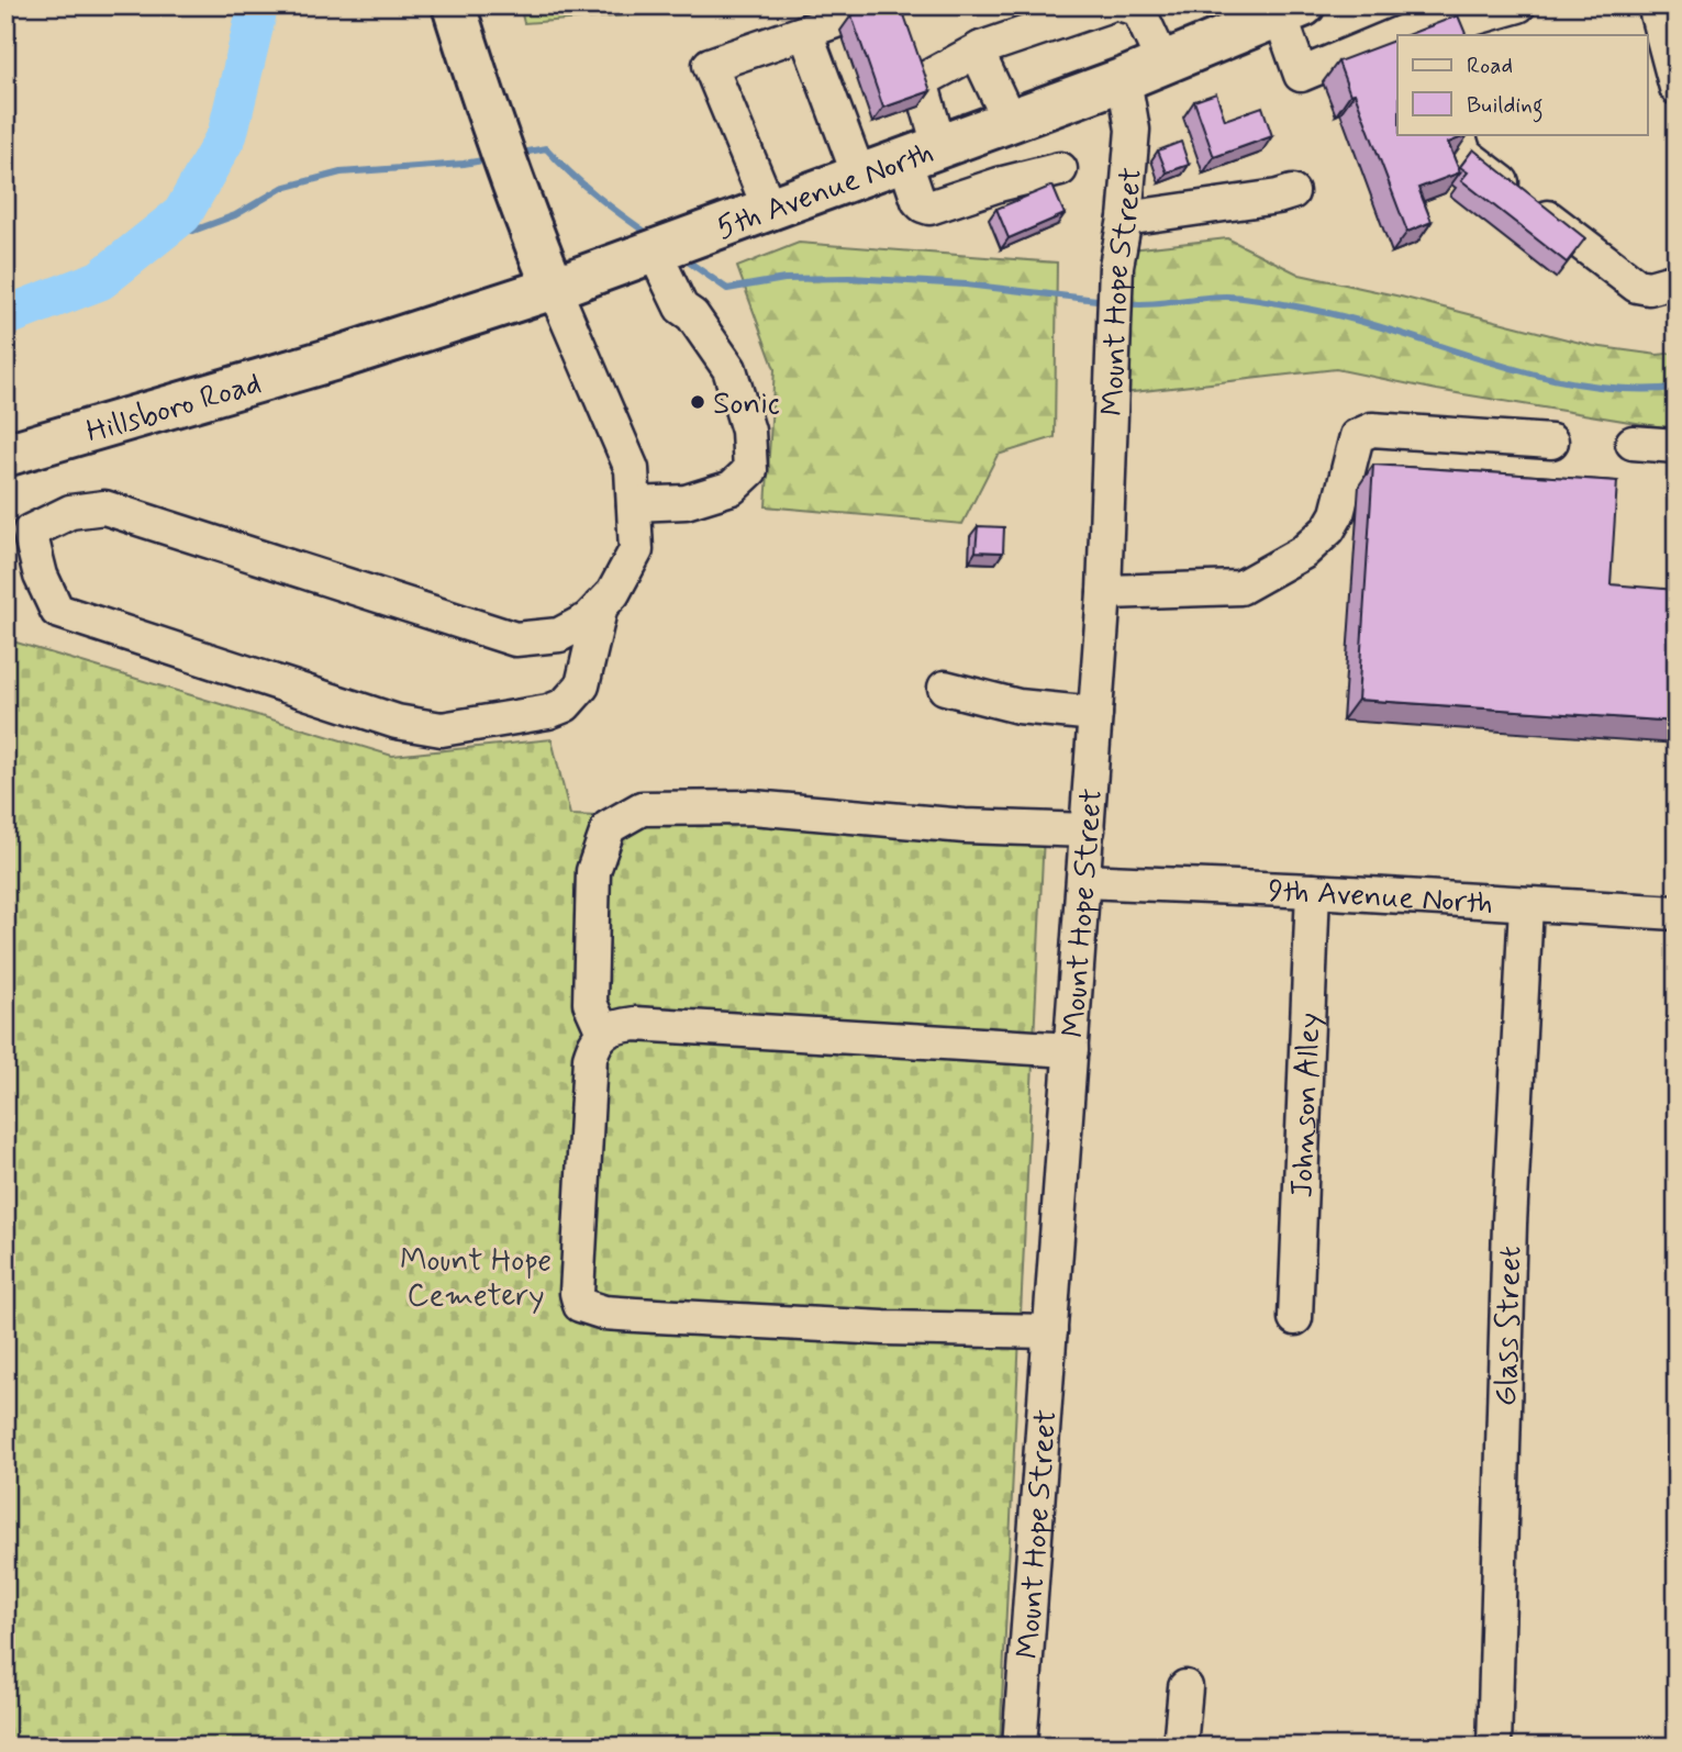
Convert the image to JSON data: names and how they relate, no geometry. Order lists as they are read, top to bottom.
{
  "streets": {
    "main road": ["5th Avenue North", "Hillsboro Road"],
    "street": [
      "Mount Hope Street",
      "9th Avenue North",
      "Johnson Alley",
      "Glass Street"
    ]
  },
  "crossings": [
    ["5th Avenue North", "Mount Hope Street"],
    ["5th Avenue North", "Hillsboro Road"],
    ["Mount Hope Street", "9th Avenue North"],
    ["9th Avenue North", "Johnson Alley"],
    ["9th Avenue North", "Glass Street"]
  ],
  "parks": ["Mount Hope Cemetery"],
  "places": ["Sonic"],
  "legend": ["Road", "Building"]
}
